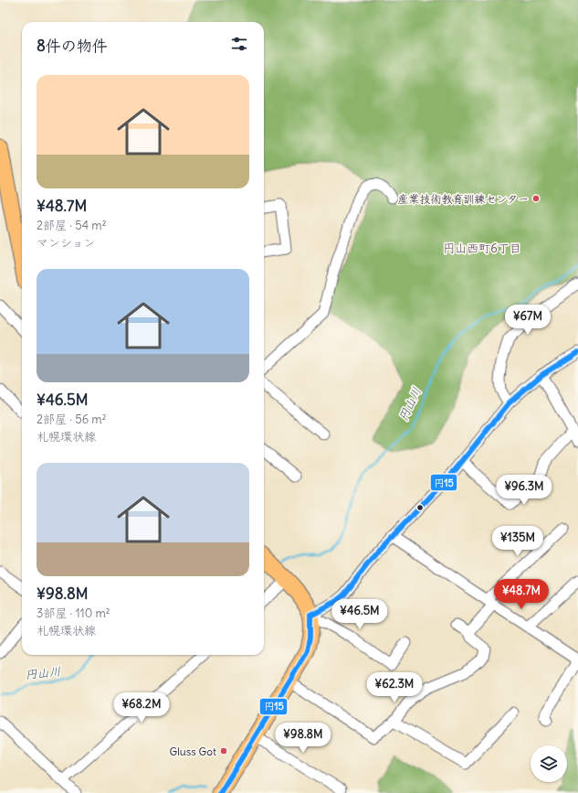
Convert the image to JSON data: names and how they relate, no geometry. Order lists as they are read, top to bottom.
{
  "districts": ["円山西町6丁目"],
  "water": ["円山川"],
  "places": ["産業技術教育訓練センター", "Gluss Got"],
  "lines": ["transit line 円15"],
  "page": {
    "heading": "8件の物件",
    "list": [
      {
        "name": "¥48.7M",
        "note": "2部屋 · 54 m² · マンション"
      },
      {
        "name": "¥46.5M",
        "note": "2部屋 · 56 m² · 札幌環状線"
      },
      {
        "name": "¥98.8M",
        "note": "3部屋 · 110 m² · 札幌環状線"
      }
    ],
    "price": [
      "¥67M",
      "¥96.3M",
      "¥135M",
      "¥48.7M",
      "¥46.5M",
      "¥62.3M",
      "¥68.2M",
      "¥98.8M"
    ]
  }
}
